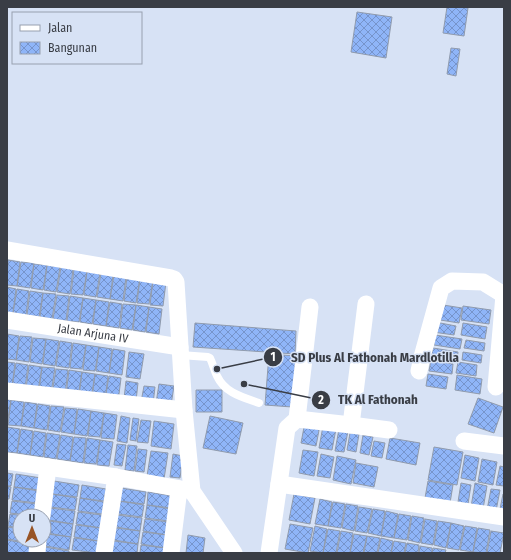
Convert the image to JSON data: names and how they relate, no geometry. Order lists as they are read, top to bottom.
{
  "streets": {
    "street": ["Jalan Arjuna IV"]
  },
  "places": ["SD Plus Al Fathonah Mardlotilla", "TK Al Fathonah"],
  "legend": ["Jalan", "Bangunan"],
  "north": "top"
}
